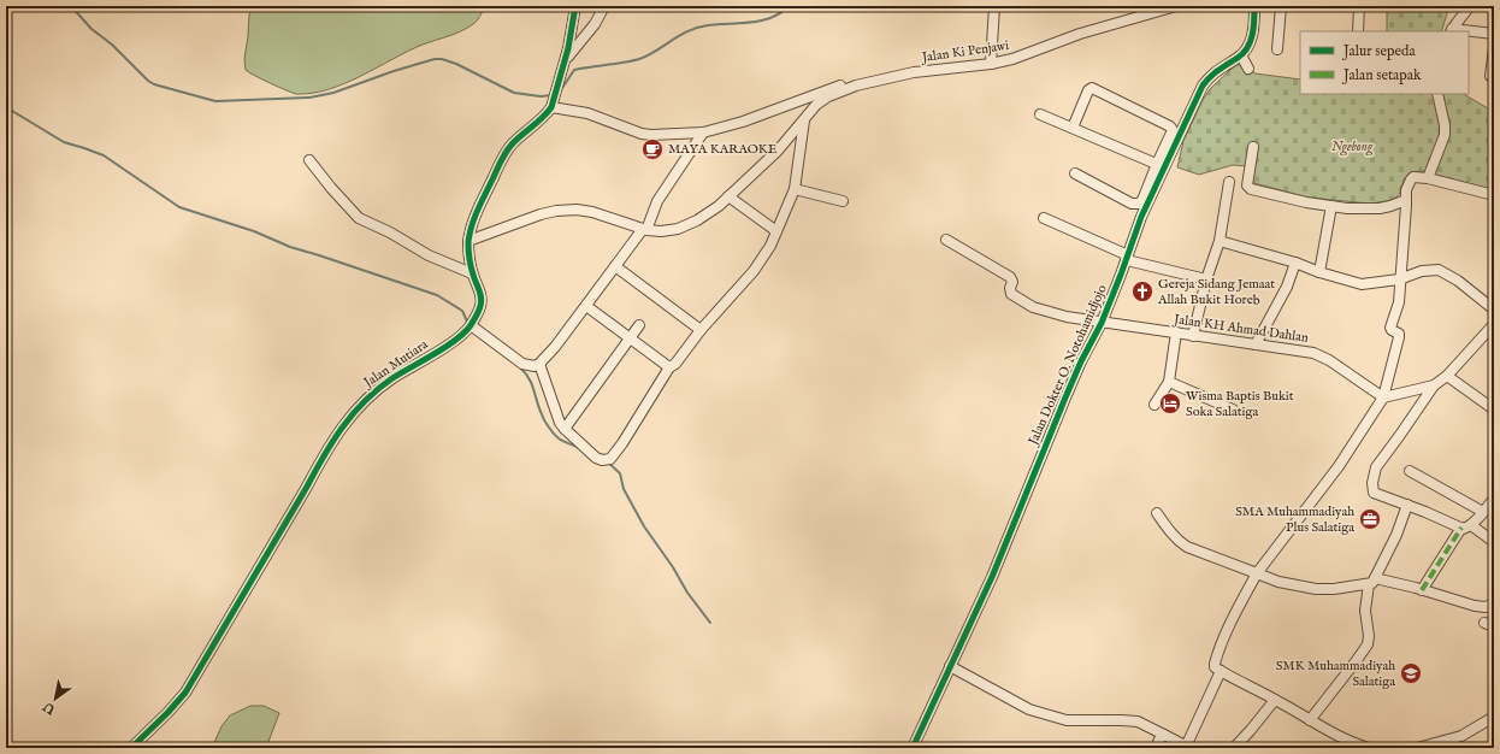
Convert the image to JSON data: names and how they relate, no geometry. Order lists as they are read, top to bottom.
{
  "streets": {
    "street": [
      "Jalan Ki Penjawi",
      "Jalan KH Ahmad Dahlan",
      "Jalan Mutiara",
      "Jalan Dokter O. Notohamidjojo"
    ]
  },
  "crossings": [
    ["Jalan KH Ahmad Dahlan", "Jalan Dokter O. Notohamidjojo"]
  ],
  "parks": ["Ngebong"],
  "places": {
    "cafe": ["MAYA KARAOKE"],
    "church": ["Gereja Sidang Jemaat Allah Bukit Horeb"],
    "hotel": ["Wisma Baptis Bukit Soka Salatiga"],
    "office": ["SMA Muhammadiyah Plus Salatiga"],
    "school or university": ["SMK Muhammadiyah Salatiga"]
  },
  "legend": ["Jalur sepeda", "Jalan setapak"],
  "north": "bottom left"
}
